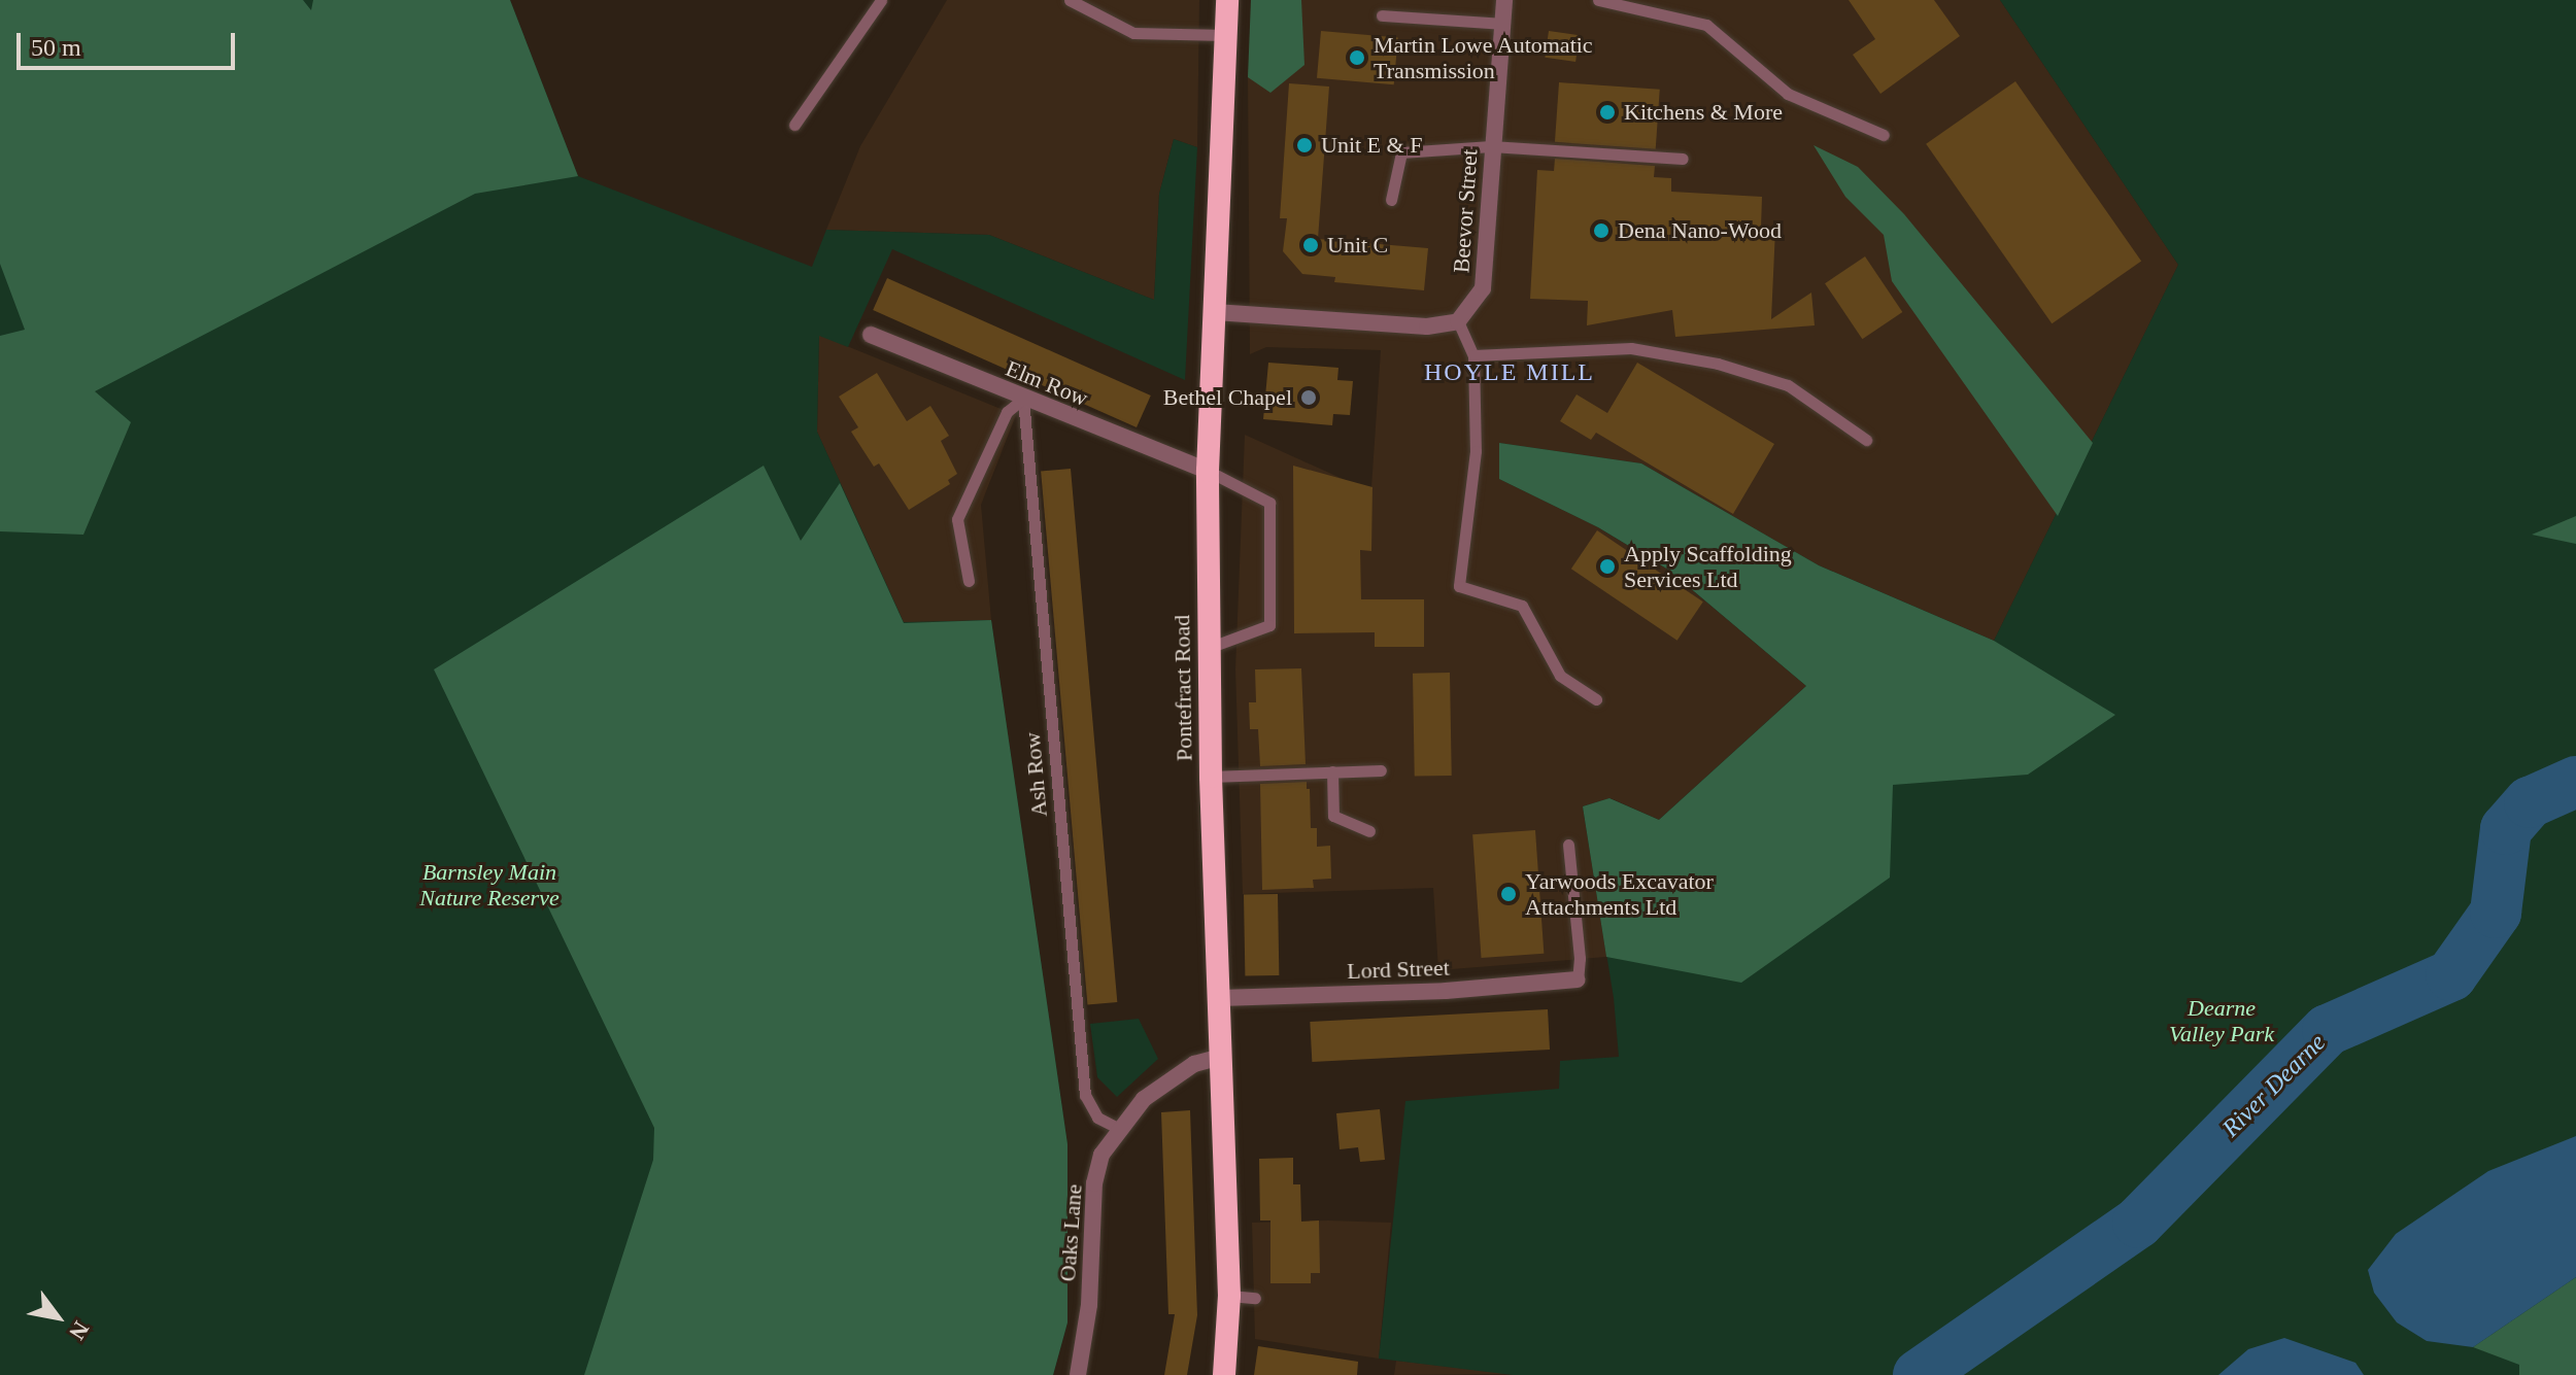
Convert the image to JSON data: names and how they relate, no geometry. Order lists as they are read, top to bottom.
{
  "streets": {
    "highway": ["Pontefract Road"],
    "street": [
      "Beevor Street",
      "Elm Row",
      "Lord Street",
      "Oaks Lane"
    ],
    "lane": ["Ash Row"]
  },
  "crossings": [
    ["Elm Row", "Pontefract Road"],
    ["Elm Row", "Ash Row"],
    ["Pontefract Road", "Lord Street"],
    ["Pontefract Road", "Oaks Lane"],
    ["Ash Row", "Oaks Lane"]
  ],
  "districts": ["HOYLE MILL"],
  "water": ["River Dearne"],
  "parks": ["Barnsley Main Nature Reserve", "Dearne Valley Park"],
  "places": [
    "Martin Lowe Automatic Transmission",
    "Kitchens & More",
    "Unit E & F",
    "Dena Nano-Wood",
    "Unit C",
    "Bethel Chapel",
    "Apply Scaffolding Services Ltd",
    "Yarwoods Excavator Attachments Ltd"
  ],
  "scale_bar": "50 m",
  "north": "bottom right"
}
